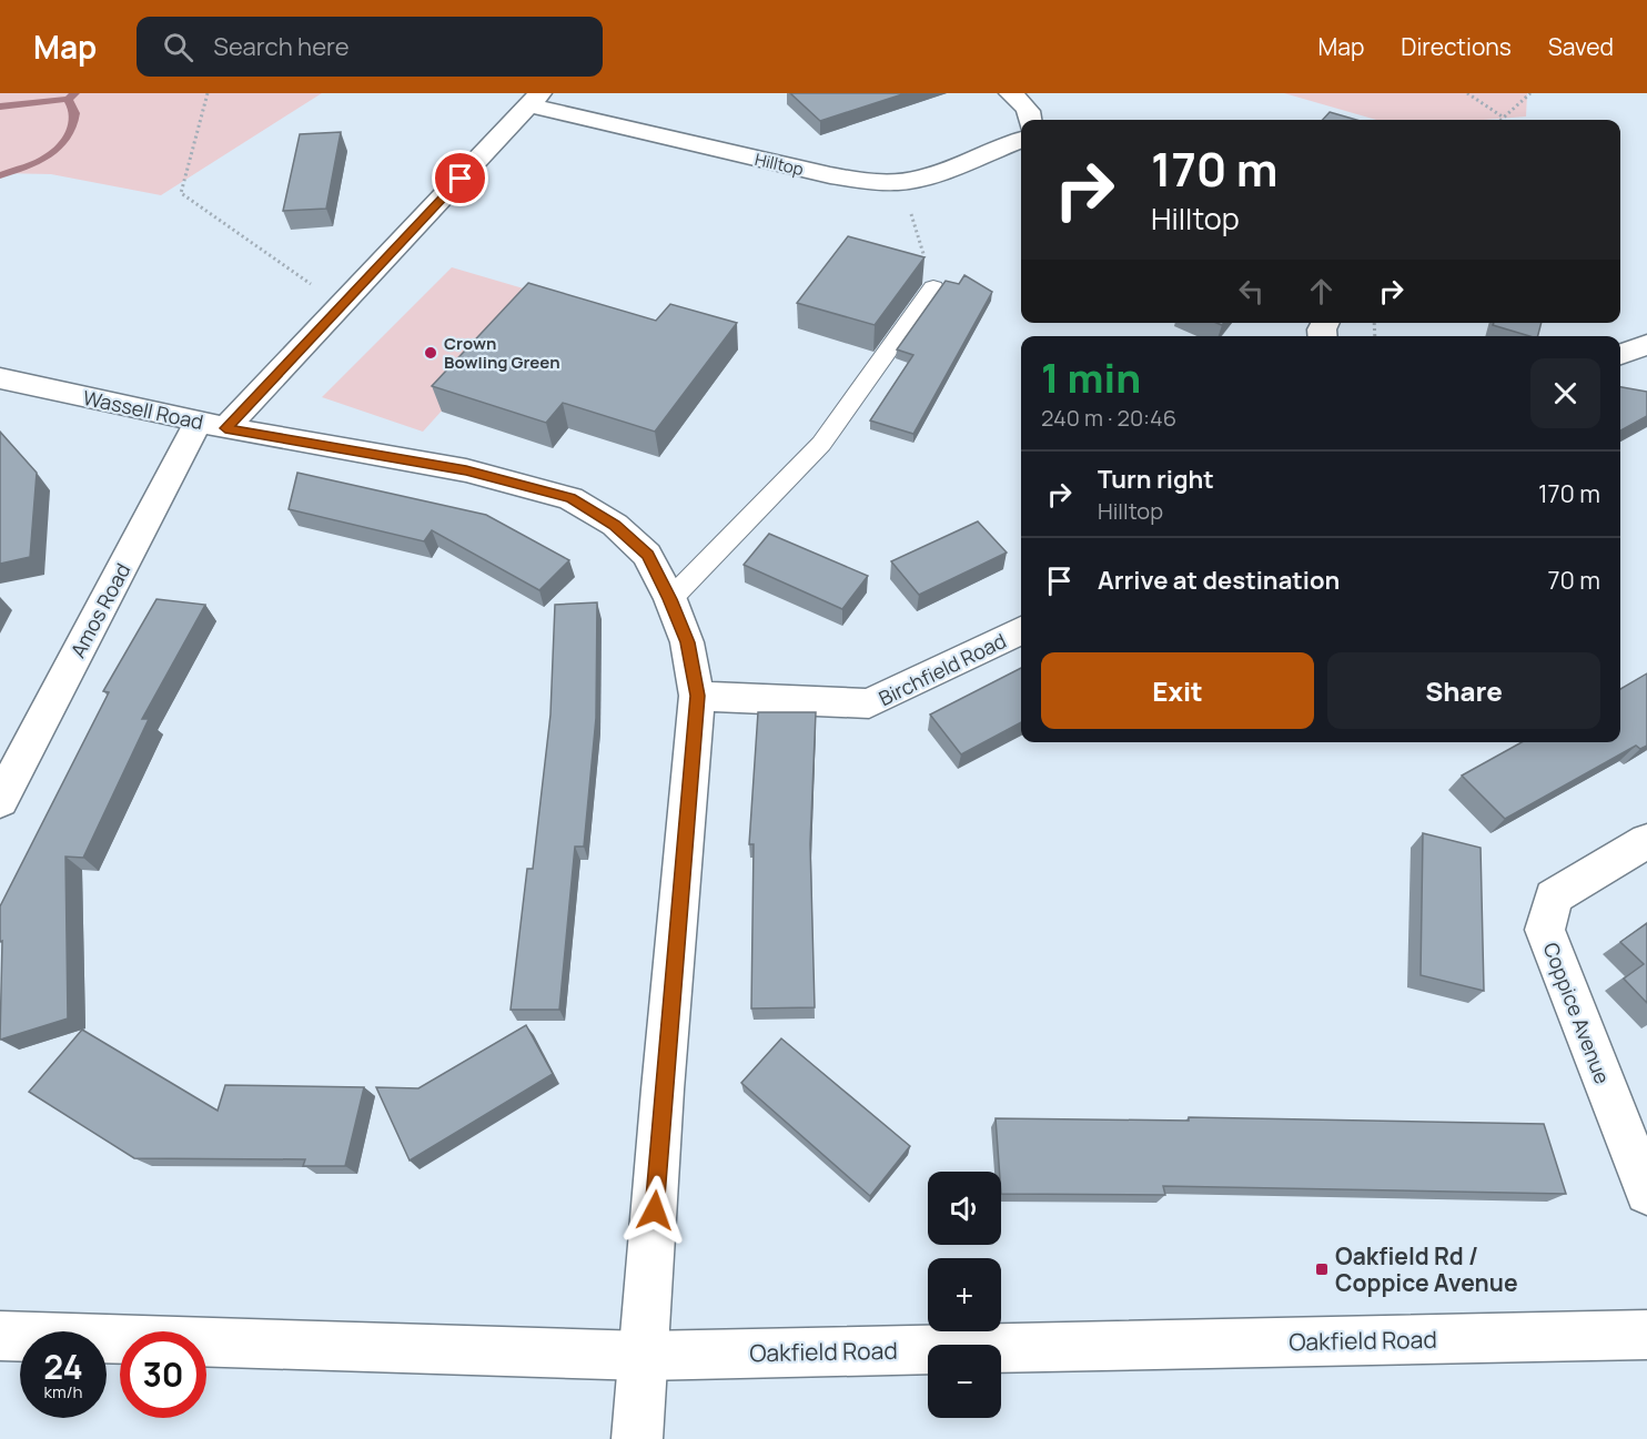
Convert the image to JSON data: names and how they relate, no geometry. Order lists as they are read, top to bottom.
{
  "streets": {
    "street": [
      "Hilltop",
      "Wassell Road",
      "Amos Road",
      "Birchfield Road",
      "Coppice Avenue",
      "Oakfield Road"
    ]
  },
  "crossings": [
    ["Hilltop", "Wassell Road"],
    ["Hilltop", "Amos Road"],
    ["Wassell Road", "Amos Road"],
    ["Wassell Road", "Birchfield Road"],
    ["Wassell Road", "Oakfield Road"]
  ],
  "places": {
    "other": ["Crown Bowling Green"],
    "transit": ["Oakfield Rd / Coppice Avenue"]
  },
  "page": {
    "header": "Map",
    "search": "Search here",
    "nav": ["Map", "Directions", "Saved"],
    "turn": ["170 m", "Hilltop"],
    "heading": ["1 min", "240 m · 20:46"],
    "list": [
      {
        "name": "Turn right",
        "note": "Hilltop",
        "value": "170 m"
      },
      {
        "name": "Arrive at destination",
        "value": "70 m"
      }
    ],
    "buttons": ["Exit", "Share"],
    "map_buttons": ["+", "−"],
    "speed": "24 km/h",
    "limit": "30"
  }
}
